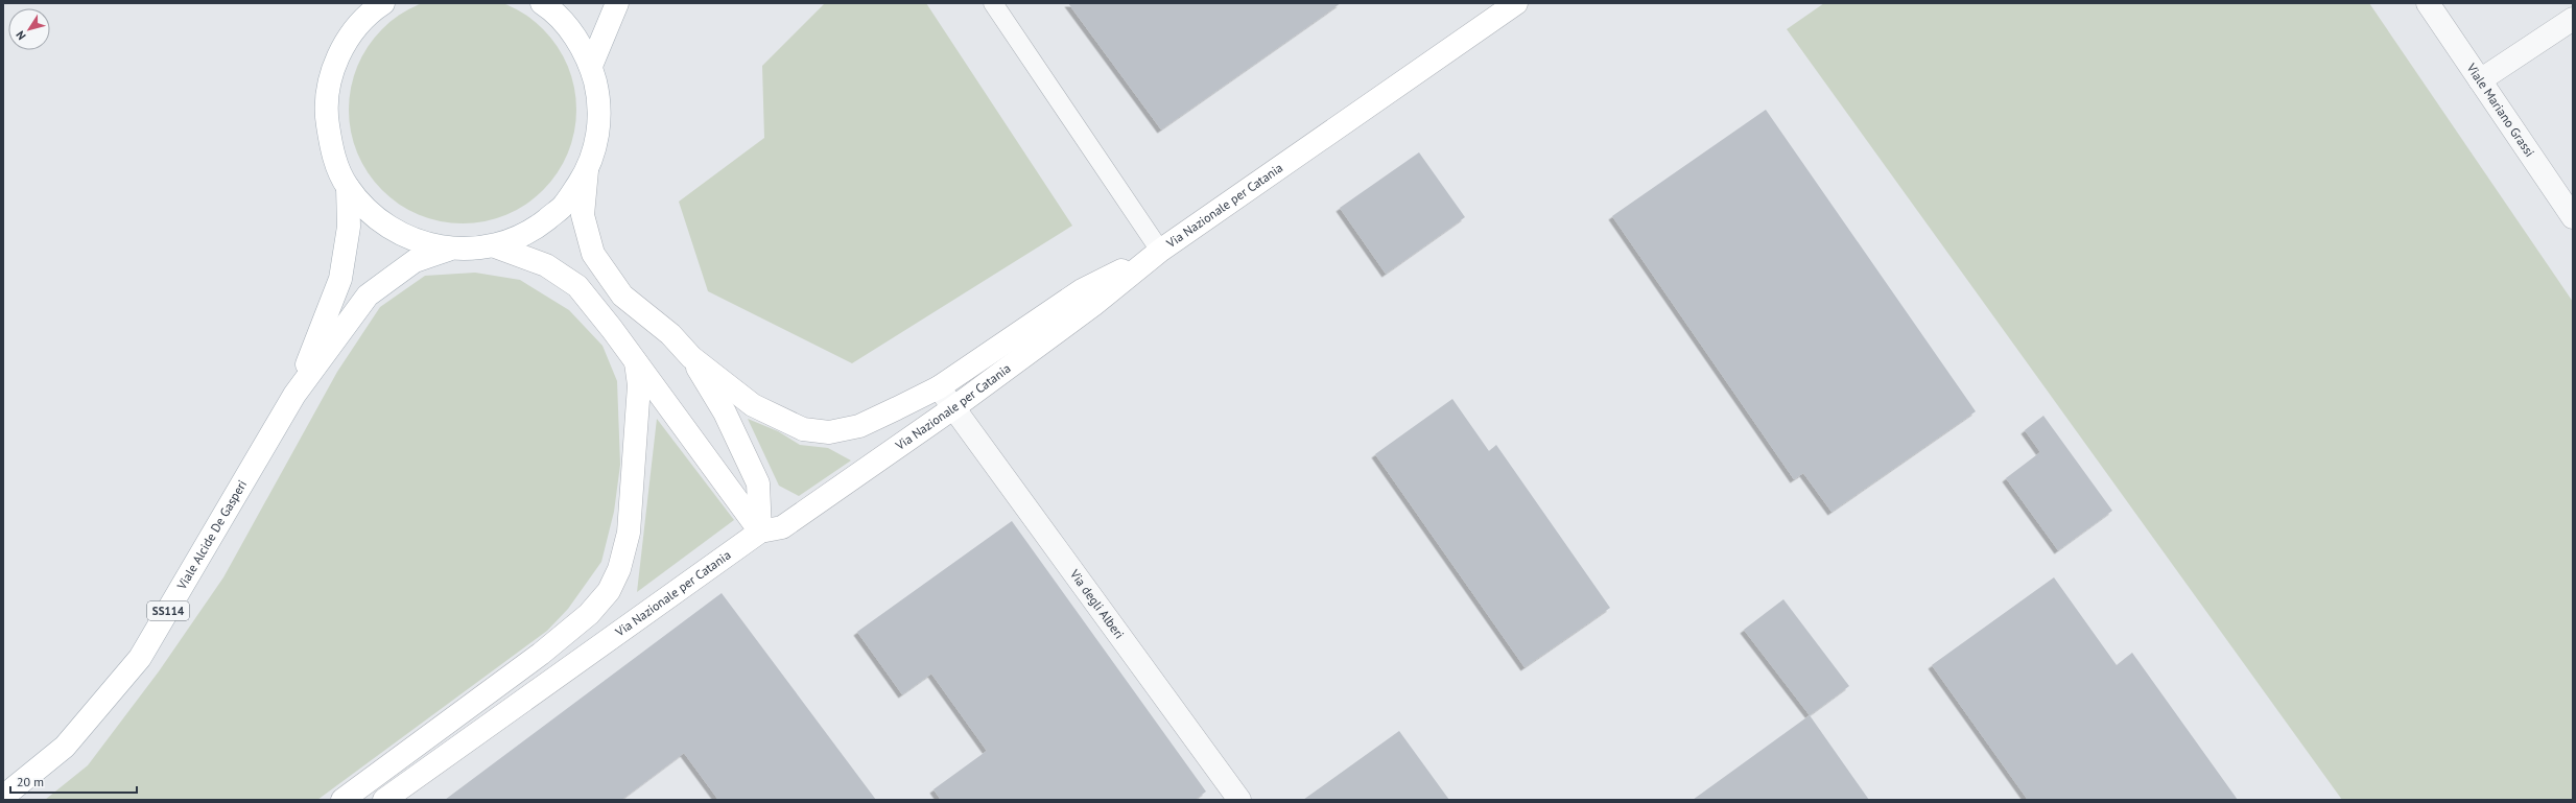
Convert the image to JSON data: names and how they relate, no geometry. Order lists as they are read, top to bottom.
{
  "streets": {
    "main road": ["Via Nazionale per Catania", "Viale Alcide De Gasperi", "SS114"],
    "street": ["Viale Mariano Grassi", "Via degli Alberi"]
  },
  "crossings": [
    ["Via Nazionale per Catania", "Via degli Alberi"]
  ],
  "scale_bar": "20 m",
  "north": "bottom left"
}
